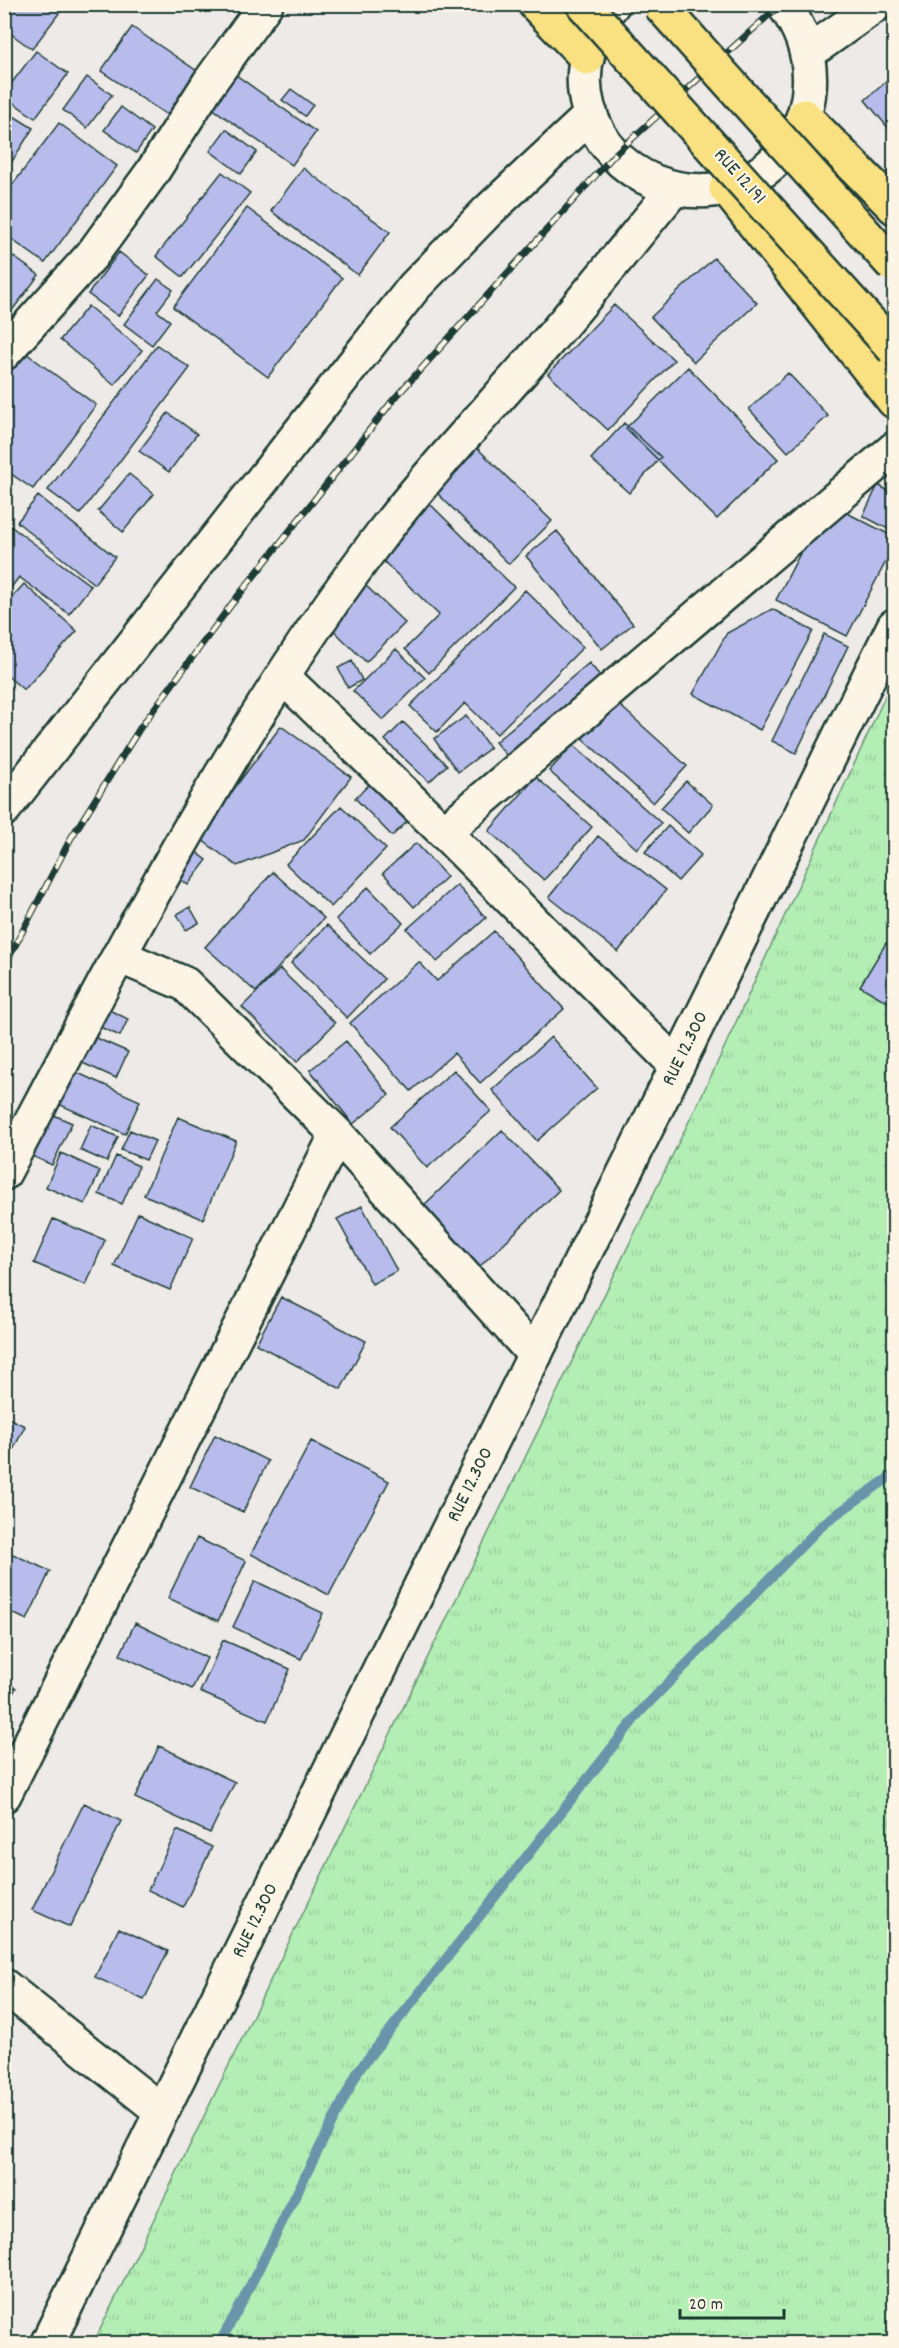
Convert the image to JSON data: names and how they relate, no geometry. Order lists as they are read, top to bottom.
{
  "streets": {
    "main road": ["RUE 12.191"],
    "street": ["RUE 12.300"]
  },
  "scale_bar": "20 m"
}
